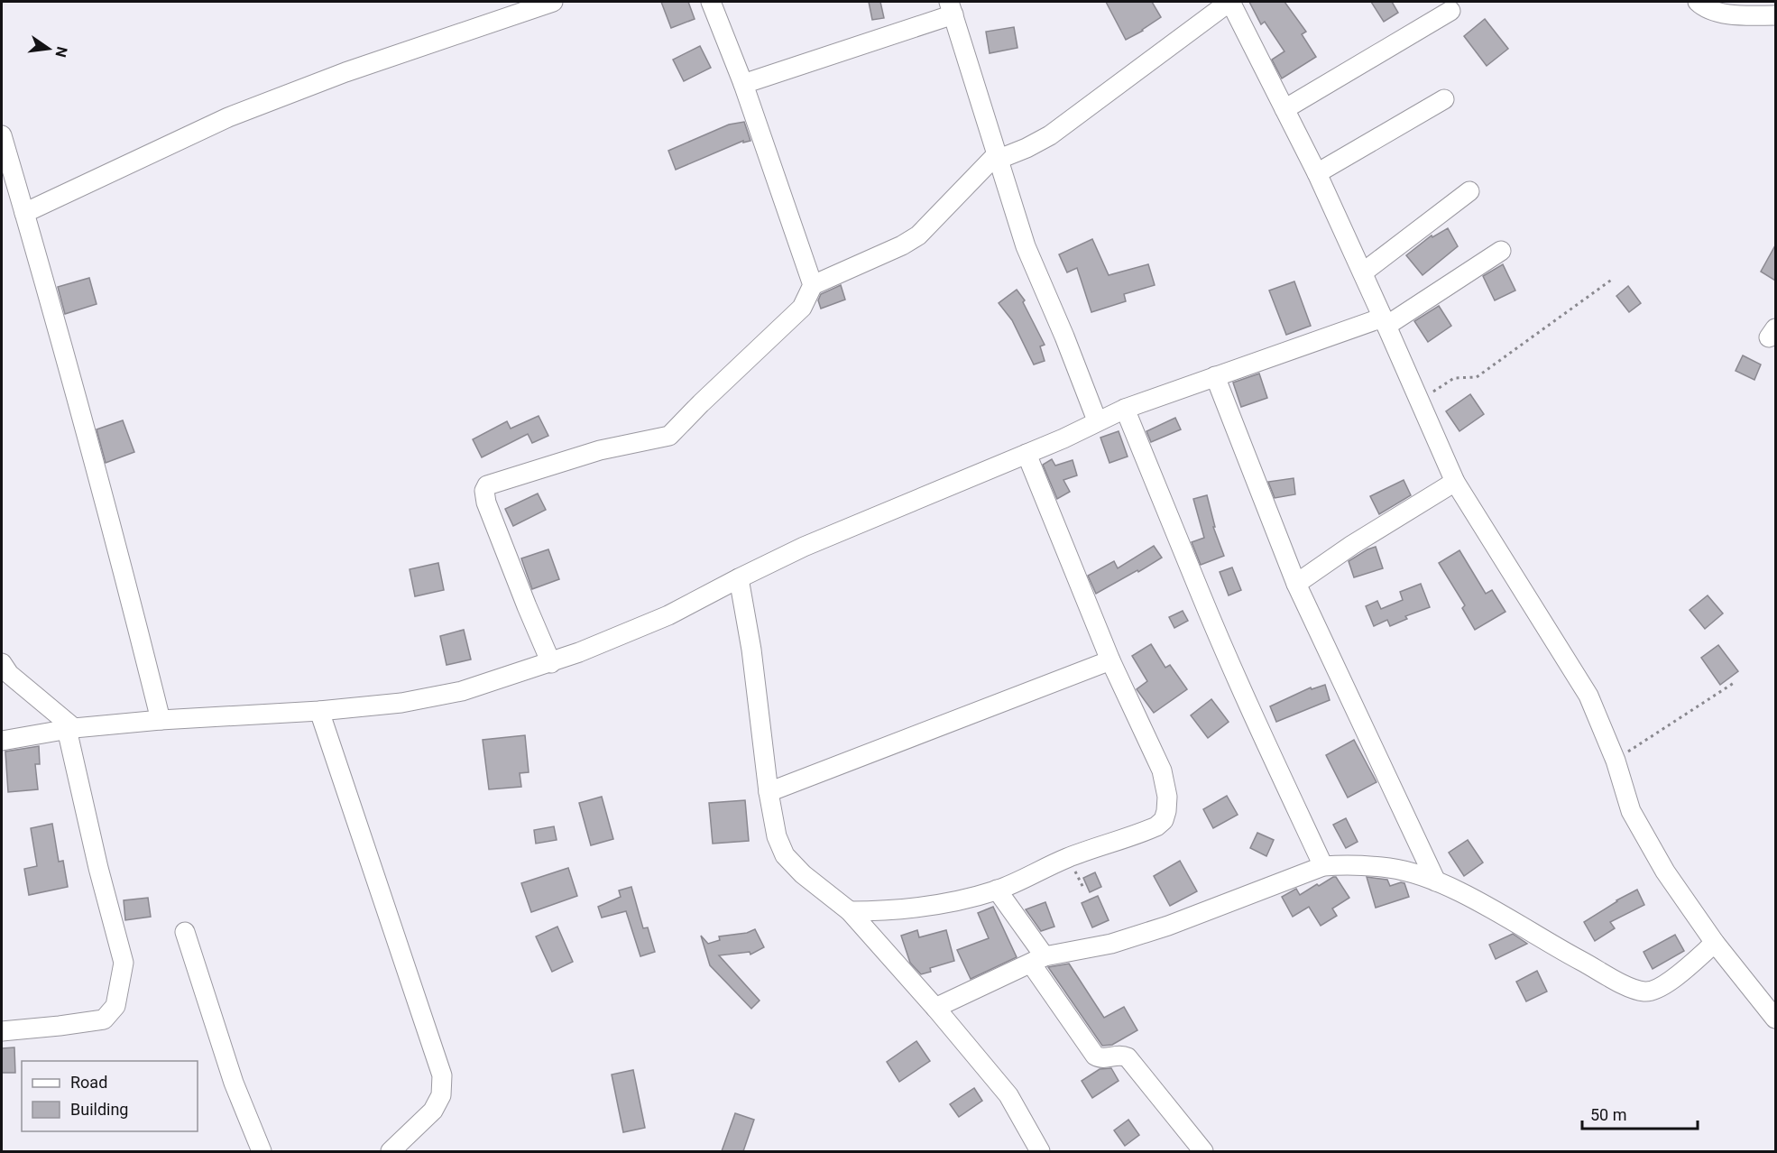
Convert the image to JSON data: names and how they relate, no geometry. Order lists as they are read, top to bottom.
{
  "legend": ["Road", "Building"],
  "scale_bar": "50 m",
  "north": "right"
}
